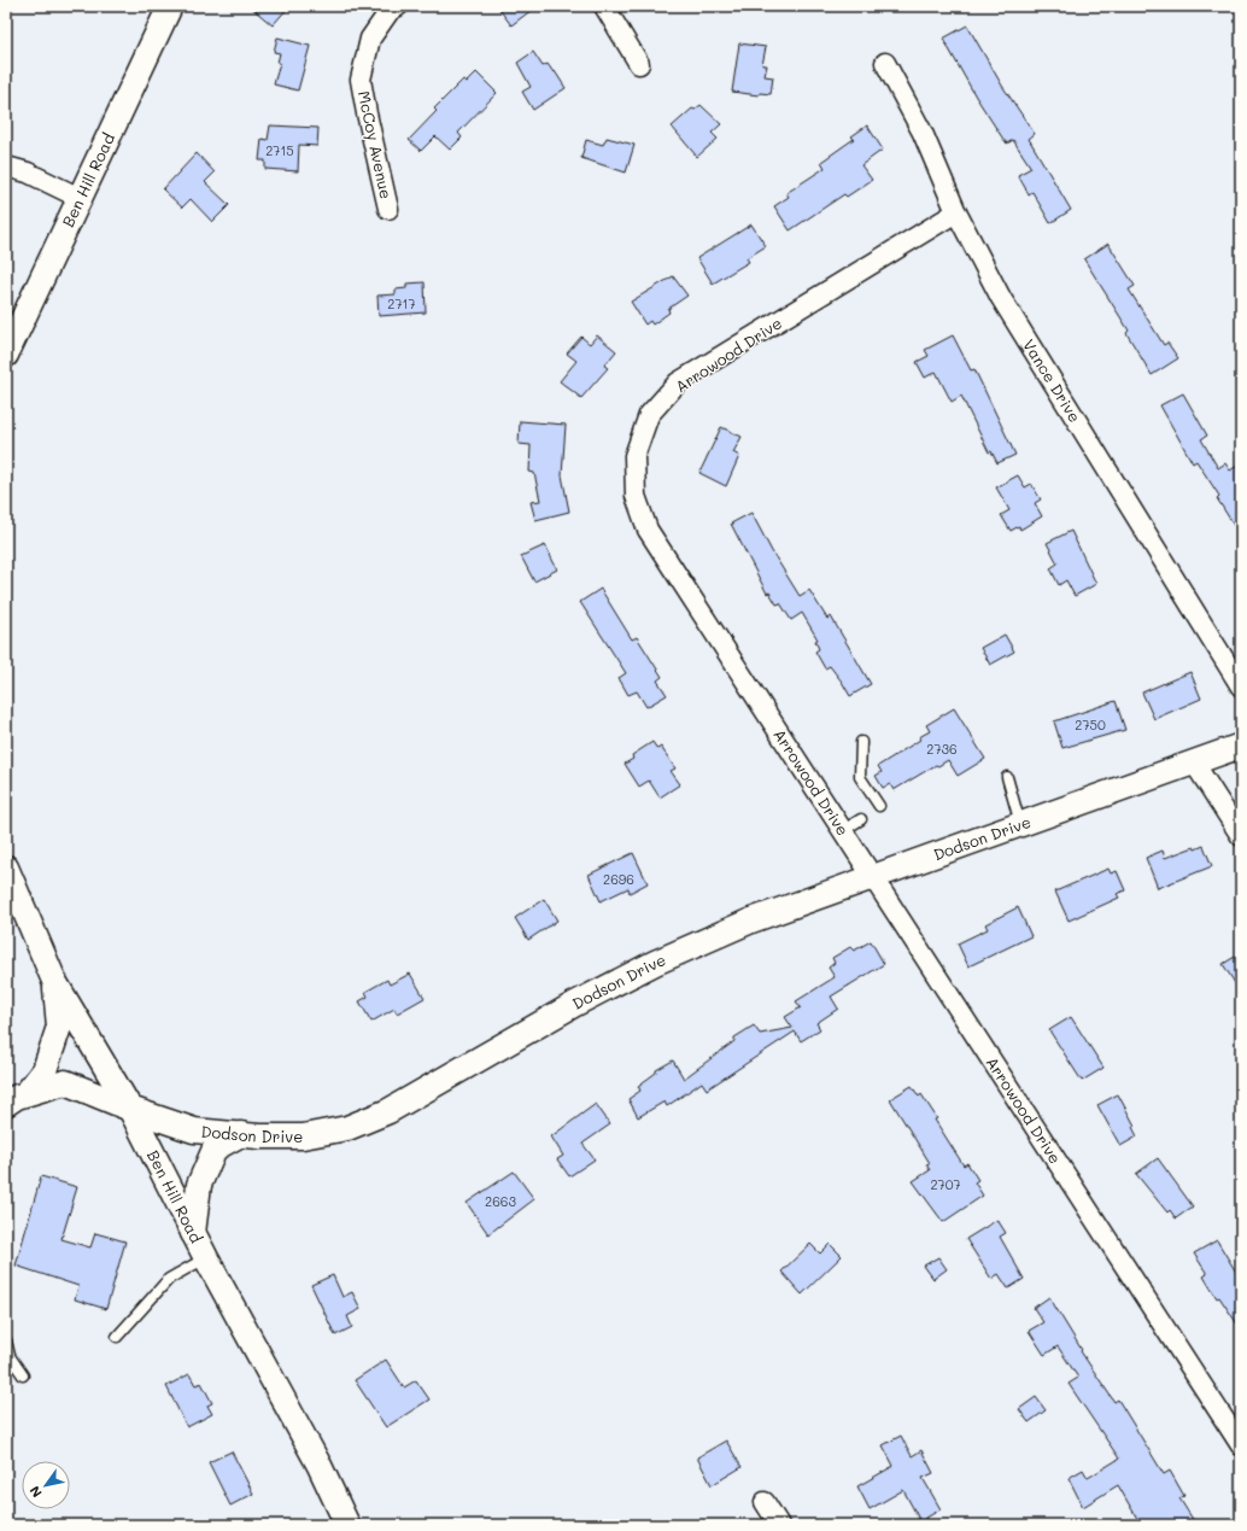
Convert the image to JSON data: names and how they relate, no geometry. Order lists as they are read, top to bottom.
{
  "streets": {
    "street": [
      "McCoy Avenue",
      "Ben Hill Road",
      "Arrowood Drive",
      "Vance Drive",
      "Dodson Drive"
    ]
  },
  "crossings": [
    ["Ben Hill Road", "Dodson Drive"],
    ["Arrowood Drive", "Vance Drive"],
    ["Arrowood Drive", "Dodson Drive"]
  ],
  "house_numbers": [
    "2715",
    "2717",
    "2750",
    "2736",
    "2696",
    "2707",
    "2663"
  ],
  "north": "bottom left"
}
